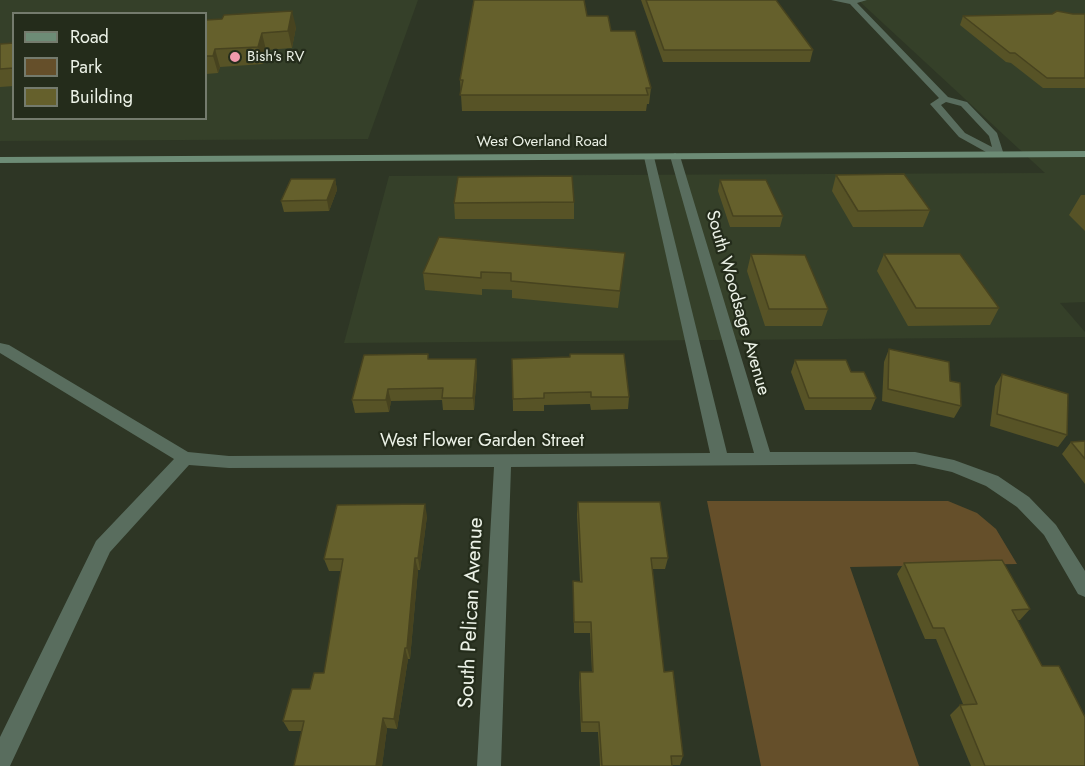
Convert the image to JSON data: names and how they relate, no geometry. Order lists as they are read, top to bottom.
{
  "streets": {
    "street": [
      "West Overland Road",
      "South Woodsage Avenue",
      "West Flower Garden Street",
      "South Pelican Avenue"
    ]
  },
  "crossings": [
    ["West Overland Road", "South Woodsage Avenue"],
    ["South Woodsage Avenue", "West Flower Garden Street"],
    ["West Flower Garden Street", "South Pelican Avenue"]
  ],
  "places": ["Bish's RV"],
  "legend": ["Road", "Park", "Building"]
}
